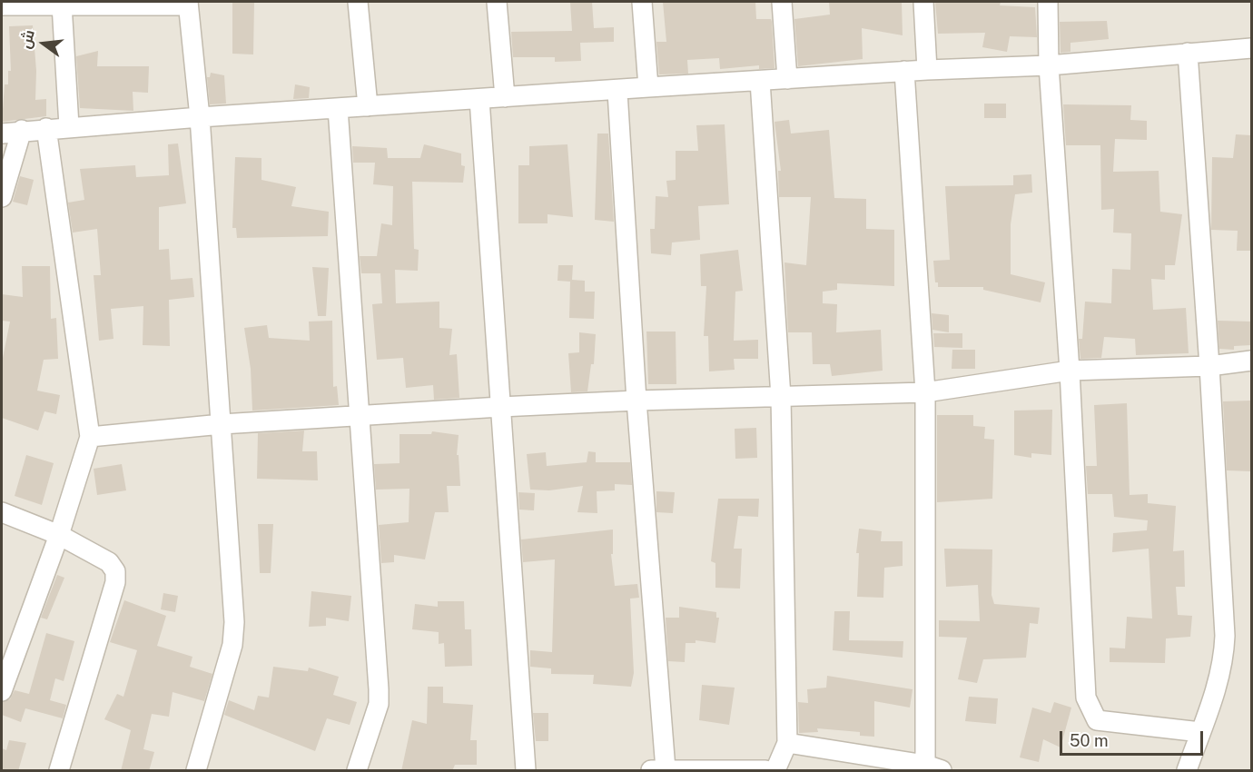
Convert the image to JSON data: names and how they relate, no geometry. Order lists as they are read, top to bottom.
{
  "scale_bar": "50 m",
  "north": "left"
}
